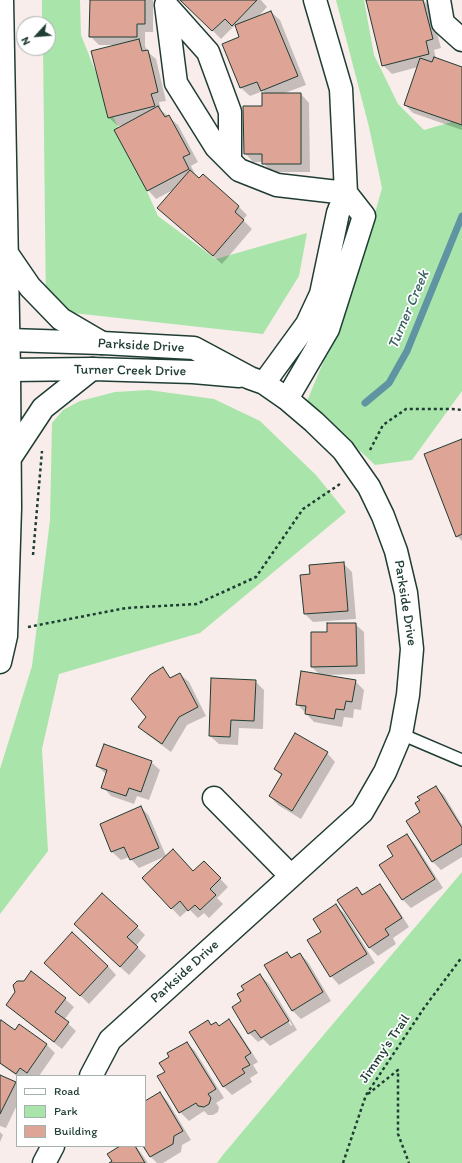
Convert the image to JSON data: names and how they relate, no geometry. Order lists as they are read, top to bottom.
{
  "streets": {
    "street": ["Parkside Drive", "Turner Creek Drive"],
    "path": ["Jimmy's Trail"]
  },
  "crossings": [
    ["Parkside Drive", "Turner Creek Drive"]
  ],
  "water": ["Turner Creek"],
  "legend": ["Road", "Park", "Building"],
  "north": "bottom left"
}
